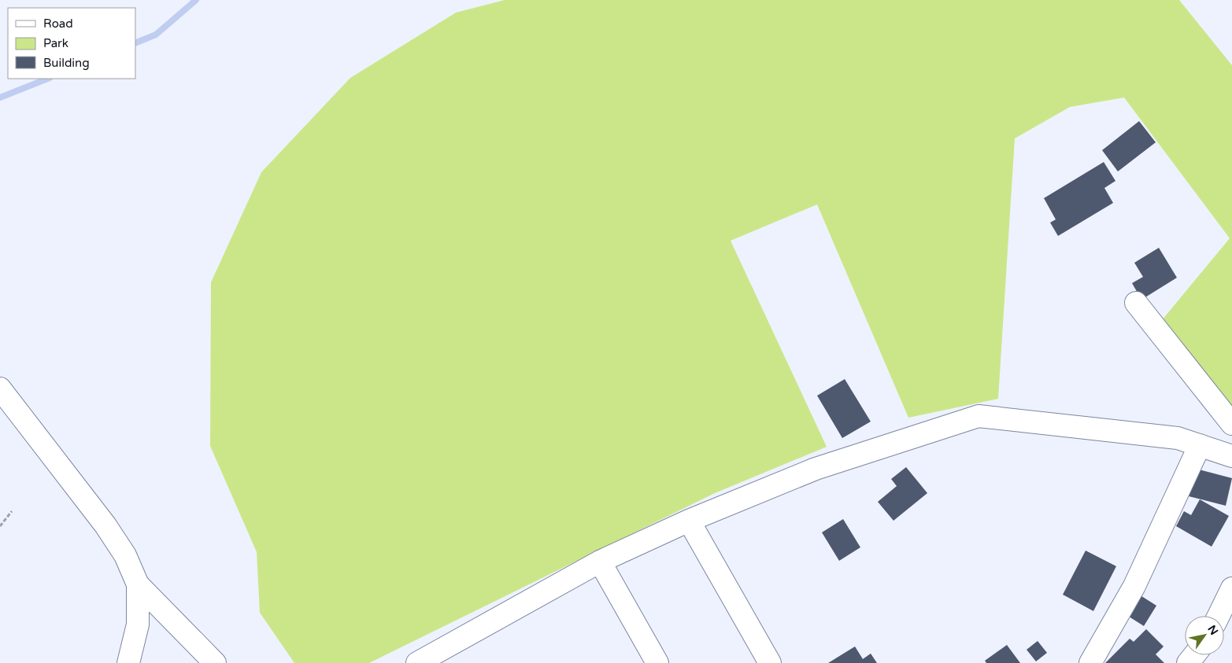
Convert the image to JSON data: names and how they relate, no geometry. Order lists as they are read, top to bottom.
{
  "legend": ["Road", "Park", "Building"],
  "north": "top right"
}
